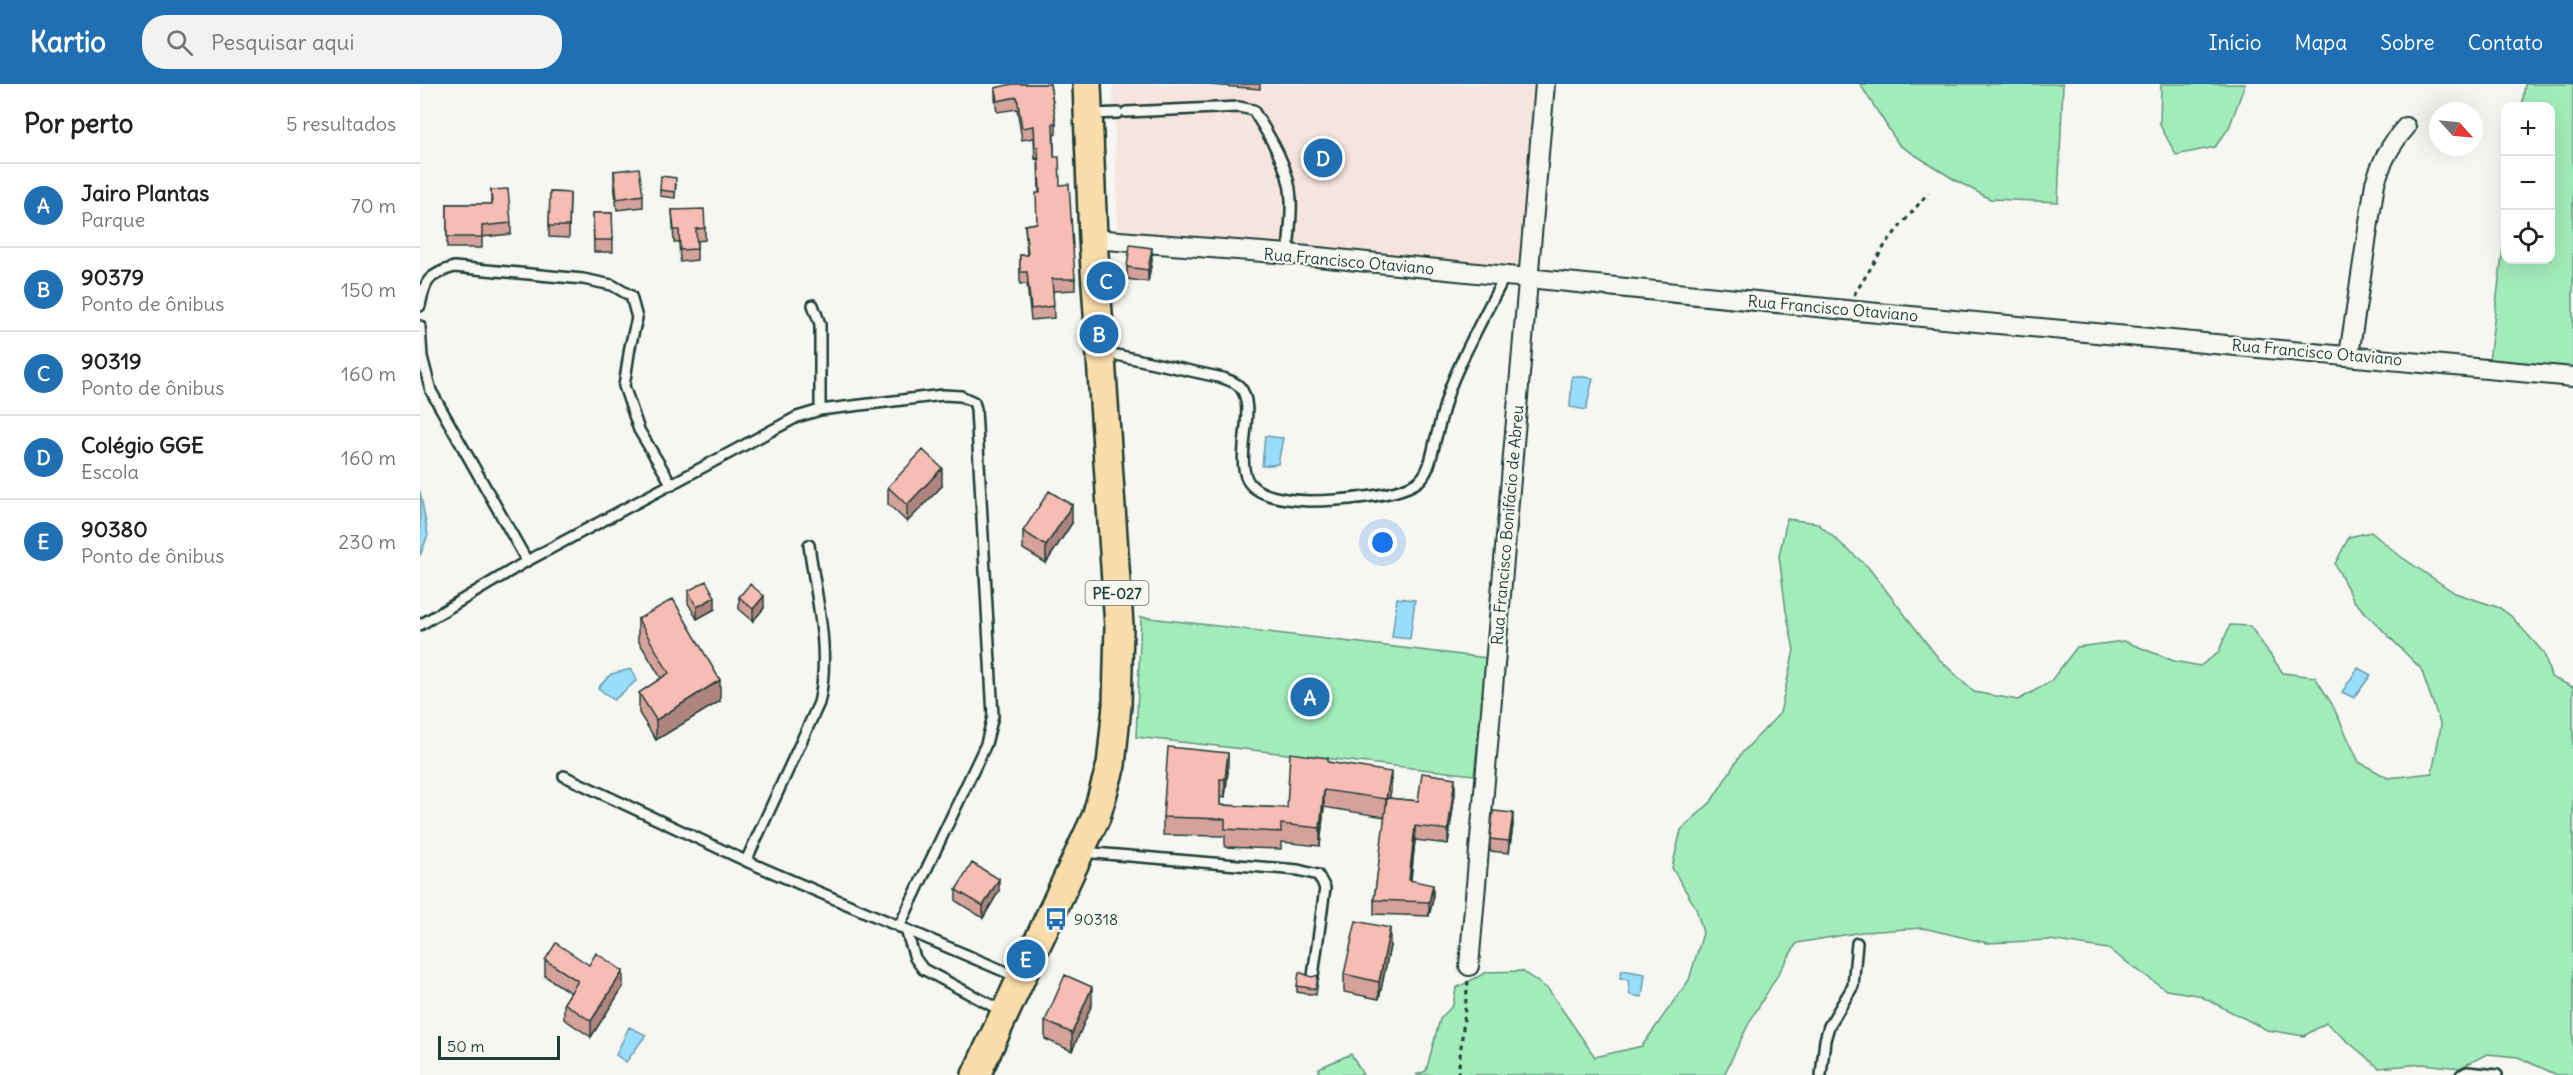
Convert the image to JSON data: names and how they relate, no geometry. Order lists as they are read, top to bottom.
{
  "streets": {
    "main road": ["PE-027"],
    "street": ["Rua Francisco Otaviano", "Rua Francisco Bonifácio de Abreu"]
  },
  "crossings": [
    ["Rua Francisco Otaviano", "Rua Francisco Bonifácio de Abreu"],
    ["Rua Francisco Otaviano", "PE-027"]
  ],
  "places": {
    "bus stop": ["90318"]
  },
  "scale_bar": "50 m",
  "north": "bottom right",
  "page": {
    "header": "Kartio",
    "search": "Pesquisar aqui",
    "nav": [
      "Início",
      "Mapa",
      "Sobre",
      "Contato"
    ],
    "heading": ["Por perto", "5 resultados"],
    "map_buttons": ["+", "−"],
    "pins": [
      "D",
      "C",
      "B",
      "A",
      "E"
    ],
    "list": [
      {
        "mark": "A",
        "name": "Jairo Plantas",
        "note": "Parque",
        "value": "70 m"
      },
      {
        "mark": "B",
        "name": "90379",
        "note": "Ponto de ônibus",
        "value": "150 m"
      },
      {
        "mark": "C",
        "name": "90319",
        "note": "Ponto de ônibus",
        "value": "160 m"
      },
      {
        "mark": "D",
        "name": "Colégio GGE",
        "note": "Escola",
        "value": "160 m"
      },
      {
        "mark": "E",
        "name": "90380",
        "note": "Ponto de ônibus",
        "value": "230 m"
      }
    ],
    "scale": "50 m"
  }
}
